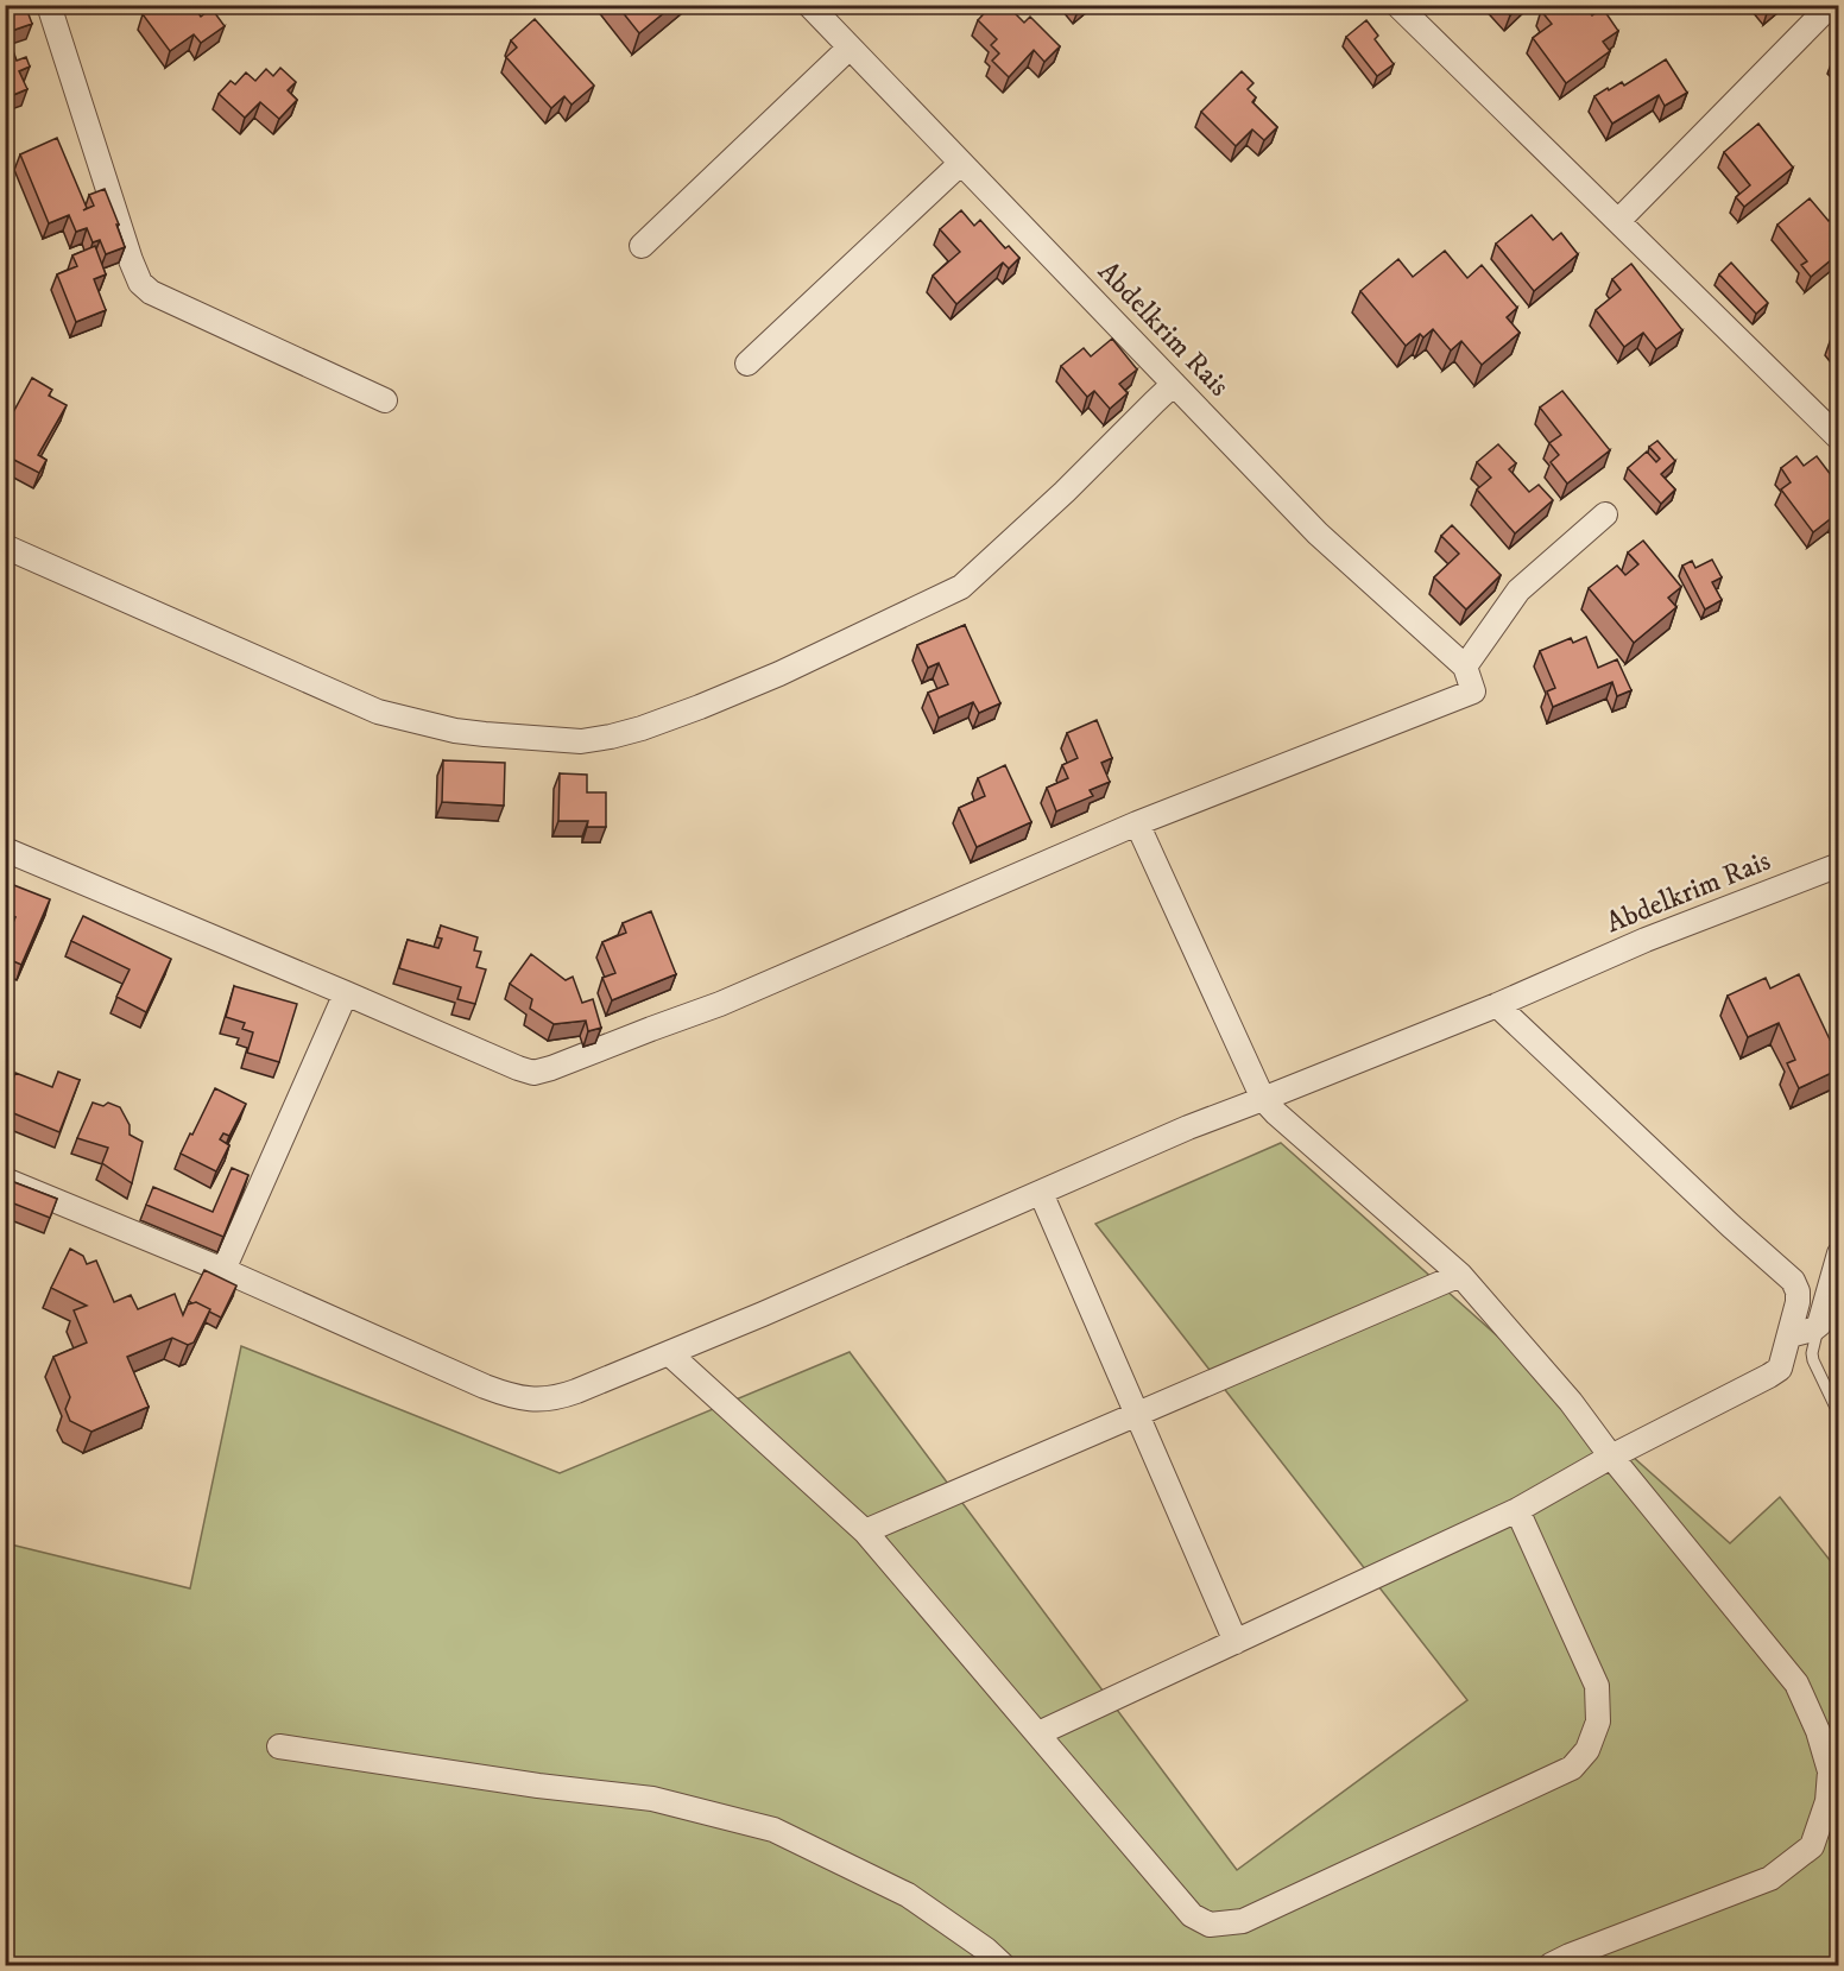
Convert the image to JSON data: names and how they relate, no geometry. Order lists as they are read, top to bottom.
{
  "streets": {
    "street": ["Abdelkrim Rais"]
  }
}
